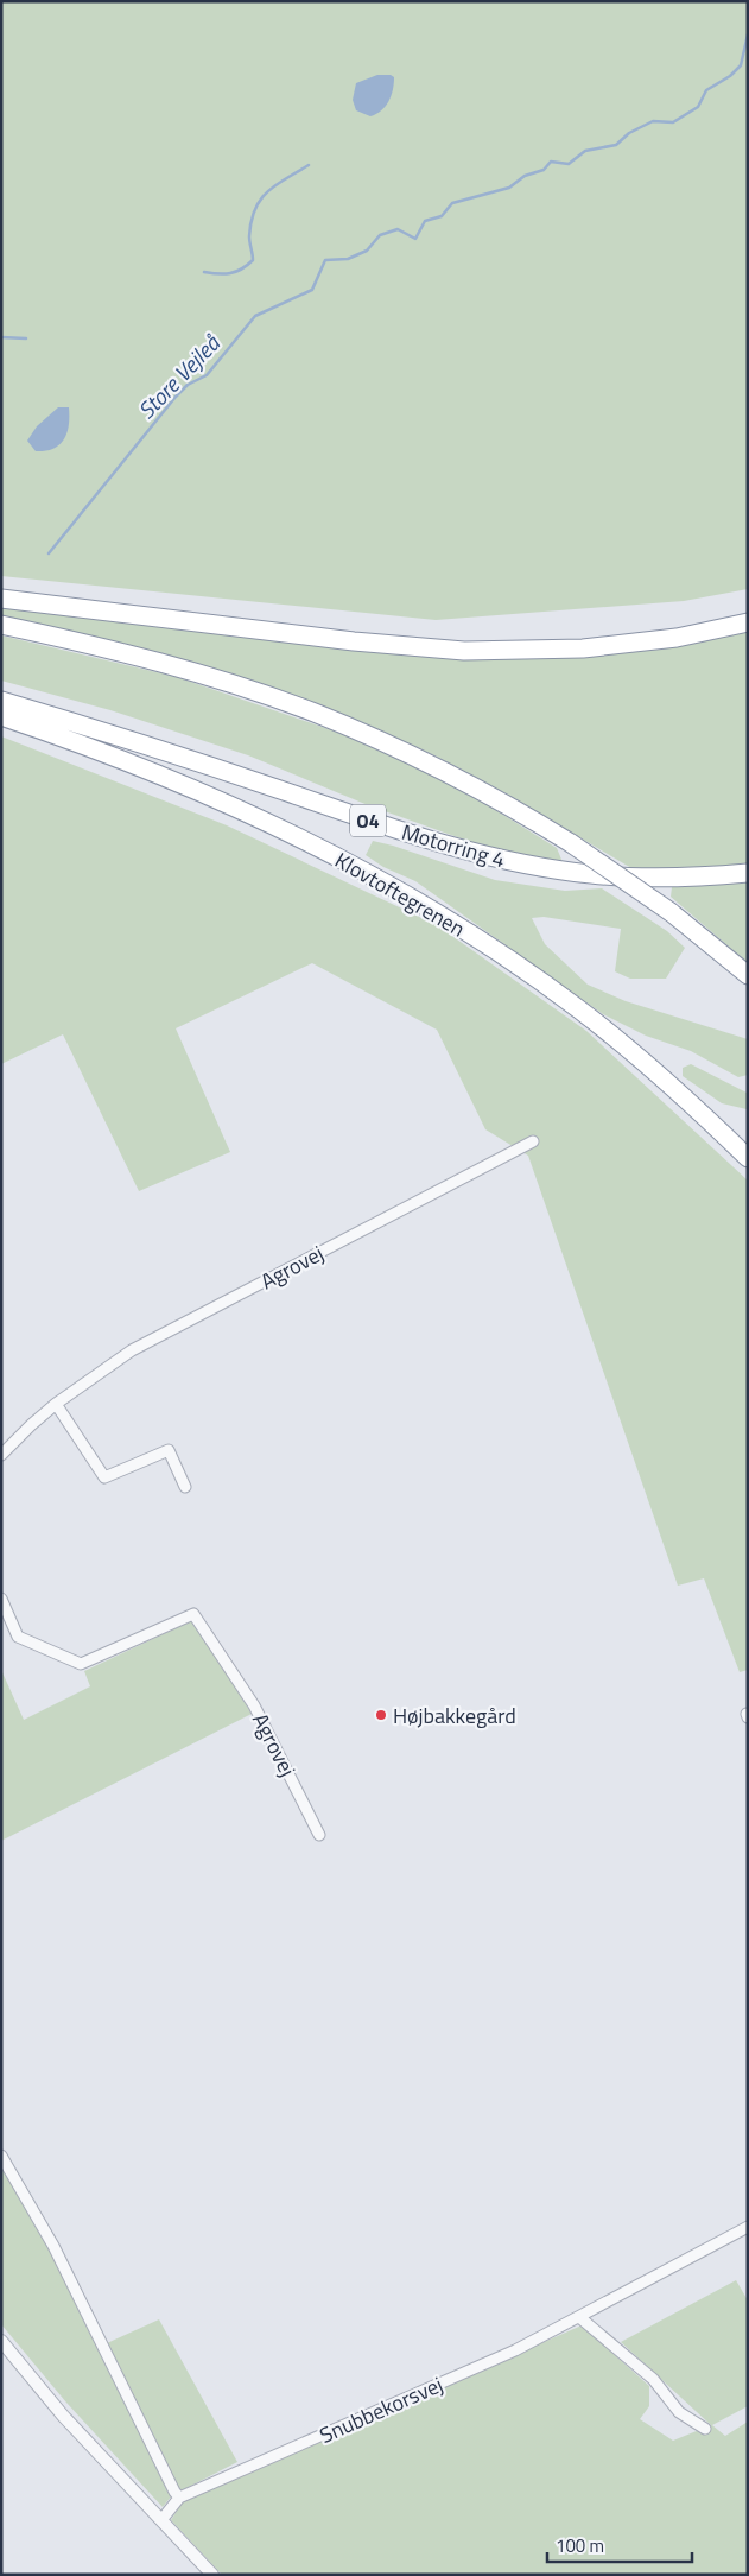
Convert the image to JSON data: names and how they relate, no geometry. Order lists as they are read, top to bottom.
{
  "streets": {
    "highway": ["O4", "Motorring 4", "Klovtoftegrenen"],
    "street": ["Agrovej", "Snubbekorsvej"]
  },
  "water": ["Store Vejleå"],
  "places": ["Højbakkegård"],
  "scale_bar": "100 m"
}
